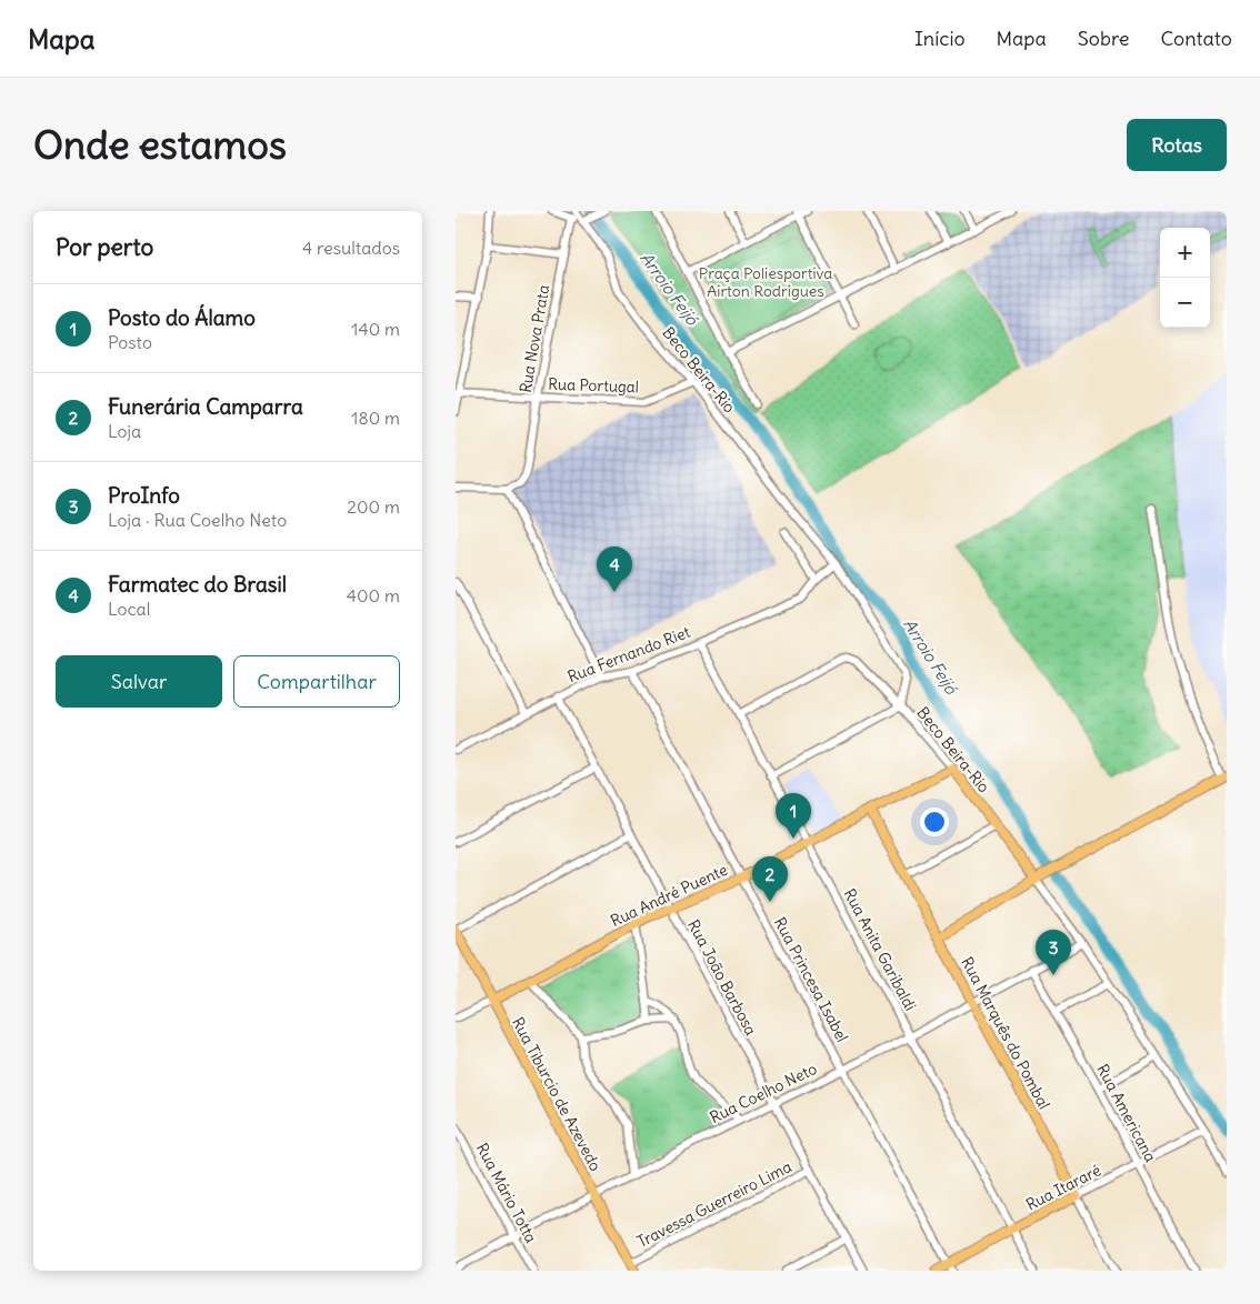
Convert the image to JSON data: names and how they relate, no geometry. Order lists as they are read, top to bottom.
{
  "streets": {
    "main road": [
      "Beco Beira-Rio",
      "Rua André Puente",
      "Rua Marquês do Pombal",
      "Rua Tiburcio de Azevedo",
      "Rua Itararé"
    ],
    "street": [
      "Rua Nova Prata",
      "Rua Portugal",
      "Rua Fernando Riet",
      "Rua Anita Garibaldi",
      "Rua João Barbosa",
      "Rua Princesa Isabel",
      "Rua Coelho Neto",
      "Rua Americana",
      "Rua Mário Totta",
      "Travessa Guerreiro Lima"
    ]
  },
  "crossings": [
    ["Rua Nova Prata", "Rua Portugal"],
    ["Beco Beira-Rio", "Rua Portugal"],
    ["Beco Beira-Rio", "Rua Fernando Riet"],
    ["Beco Beira-Rio", "Rua André Puente"],
    ["Beco Beira-Rio", "Rua Coelho Neto"],
    ["Beco Beira-Rio", "Rua Itararé"],
    ["Rua Fernando Riet", "Rua Anita Garibaldi"],
    ["Rua Fernando Riet", "Rua João Barbosa"],
    ["Rua Fernando Riet", "Rua Princesa Isabel"],
    ["Rua André Puente", "Rua Anita Garibaldi"],
    ["Rua André Puente", "Rua João Barbosa"],
    ["Rua André Puente", "Rua Princesa Isabel"],
    ["Rua André Puente", "Rua Marquês do Pombal"],
    ["Rua André Puente", "Rua Tiburcio de Azevedo"],
    ["Rua Anita Garibaldi", "Rua Coelho Neto"],
    ["Rua Anita Garibaldi", "Rua Itararé"],
    ["Rua João Barbosa", "Rua Coelho Neto"],
    ["Rua João Barbosa", "Travessa Guerreiro Lima"],
    ["Rua Princesa Isabel", "Rua Coelho Neto"],
    ["Rua Princesa Isabel", "Rua Itararé"],
    ["Rua Marquês do Pombal", "Rua Coelho Neto"],
    ["Rua Marquês do Pombal", "Rua Itararé"],
    ["Rua Coelho Neto", "Rua Tiburcio de Azevedo"],
    ["Rua Coelho Neto", "Rua Americana"],
    ["Rua Coelho Neto", "Rua Mário Totta"],
    ["Rua Tiburcio de Azevedo", "Travessa Guerreiro Lima"],
    ["Rua Americana", "Rua Itararé"]
  ],
  "water": ["Arroio Feijó"],
  "parks": ["Praça Poliesportiva Airton Rodrigues"],
  "page": {
    "header": "Mapa",
    "nav": [
      "Início",
      "Mapa",
      "Sobre",
      "Contato"
    ],
    "buttons": [
      "Rotas",
      ["Salvar", "Compartilhar"]
    ],
    "title": "Onde estamos",
    "heading": ["Por perto", "4 resultados"],
    "map_buttons": ["+", "−"],
    "list": [
      {
        "mark": "1",
        "name": "Posto do Álamo",
        "note": "Posto",
        "value": "140 m"
      },
      {
        "mark": "2",
        "name": "Funerária Camparra",
        "note": "Loja",
        "value": "180 m"
      },
      {
        "mark": "3",
        "name": "ProInfo",
        "note": "Loja · Rua Coelho Neto",
        "value": "200 m"
      },
      {
        "mark": "4",
        "name": "Farmatec do Brasil",
        "note": "Local",
        "value": "400 m"
      }
    ],
    "pins": [
      "4",
      "1",
      "2",
      "3"
    ]
  }
}
